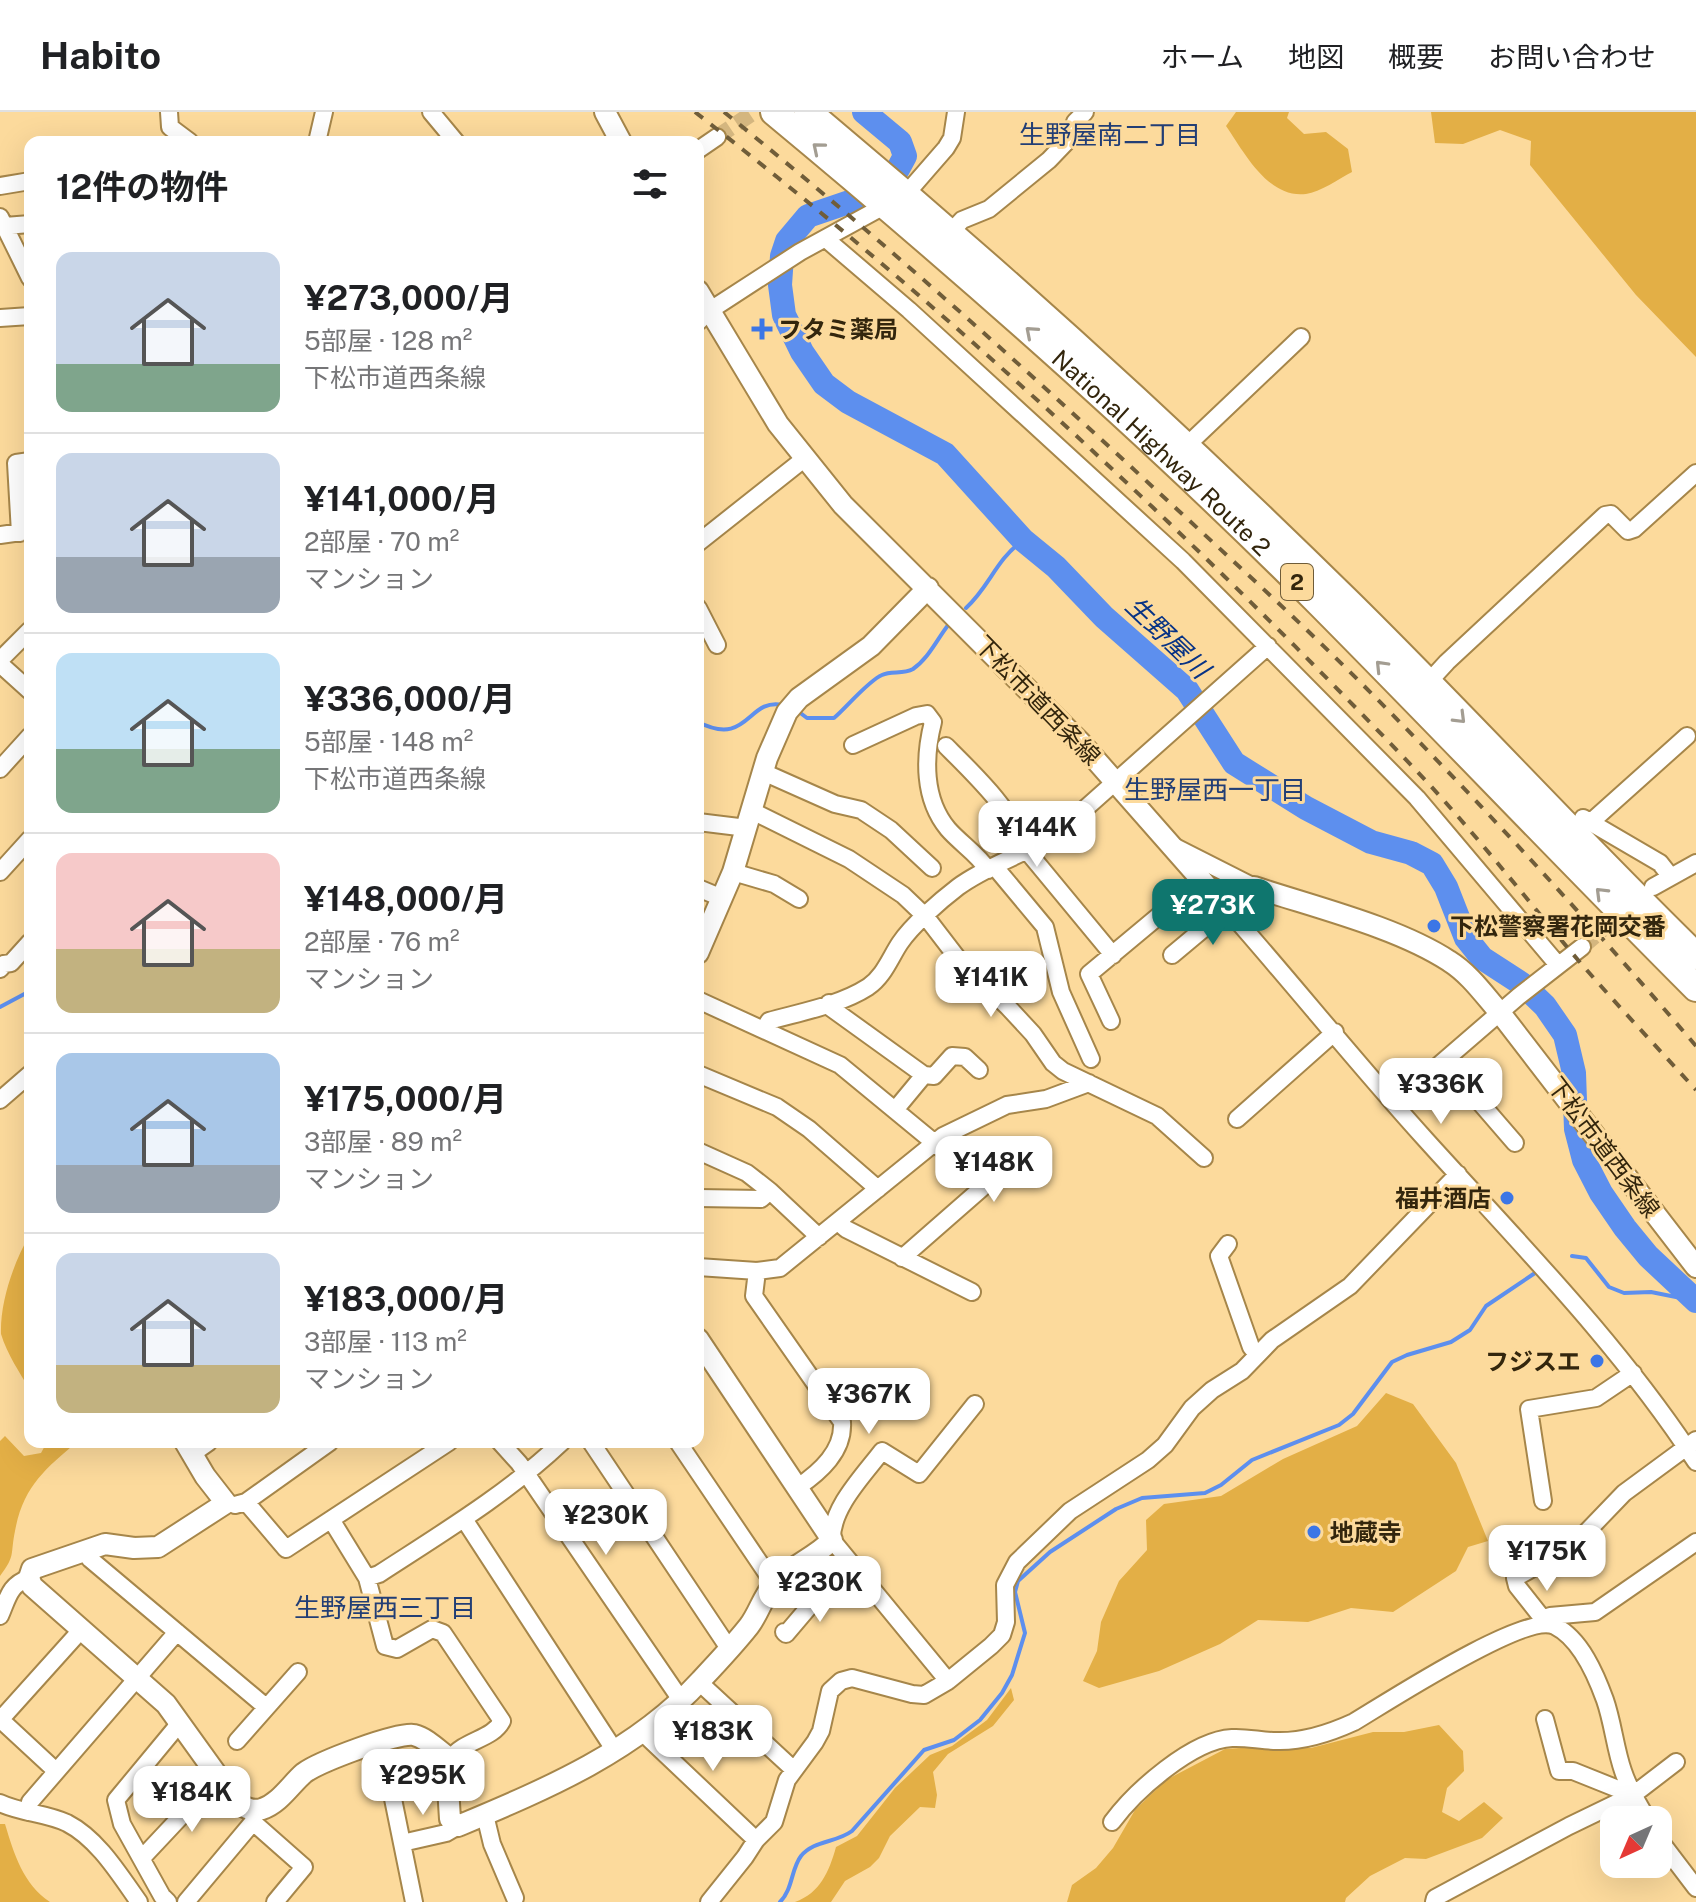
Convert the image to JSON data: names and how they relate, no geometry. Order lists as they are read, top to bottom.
{
  "streets": {
    "highway": ["National Highway Route 2", "2"],
    "street": ["下松市道西条線"]
  },
  "districts": ["生野屋南二丁目", "生野屋西一丁目", "生野屋西三丁目"],
  "water": ["生野屋川"],
  "places": {
    "health": ["フタミ薬局"],
    "other": [
      "下松警察署花岡交番",
      "福井酒店",
      "フジスエ",
      "地蔵寺"
    ]
  },
  "north": "bottom left",
  "page": {
    "header": "Habito",
    "nav": [
      "ホーム",
      "地図",
      "概要",
      "お問い合わせ"
    ],
    "heading": "12件の物件",
    "list": [
      {
        "name": "¥273,000/月",
        "note": "5部屋 · 128 m² · 下松市道西条線"
      },
      {
        "name": "¥141,000/月",
        "note": "2部屋 · 70 m² · マンション"
      },
      {
        "name": "¥336,000/月",
        "note": "5部屋 · 148 m² · 下松市道西条線"
      },
      {
        "name": "¥148,000/月",
        "note": "2部屋 · 76 m² · マンション"
      },
      {
        "name": "¥175,000/月",
        "note": "3部屋 · 89 m² · マンション"
      },
      {
        "name": "¥183,000/月",
        "note": "3部屋 · 113 m² · マンション"
      }
    ],
    "price": [
      "¥144K",
      "¥273K",
      "¥141K",
      "¥336K",
      "¥148K",
      "¥367K",
      "¥230K",
      "¥175K",
      "¥230K",
      "¥183K",
      "¥295K",
      "¥184K"
    ]
  }
}
